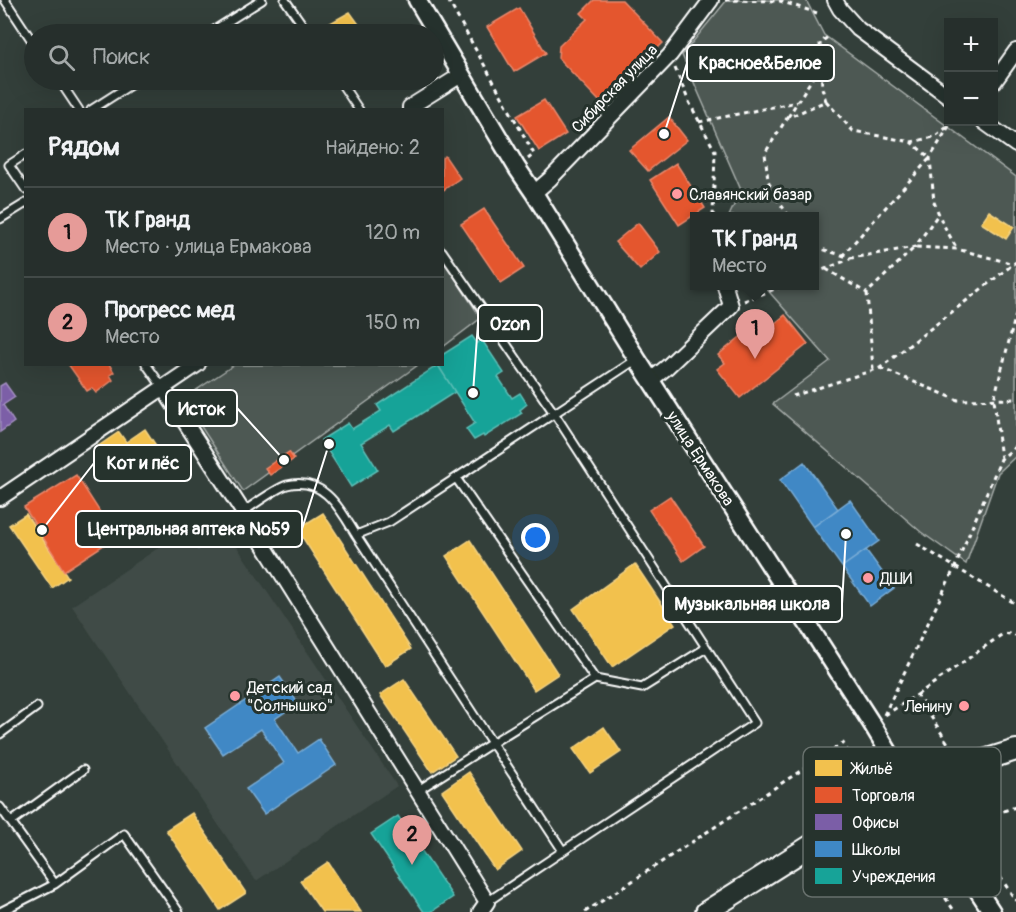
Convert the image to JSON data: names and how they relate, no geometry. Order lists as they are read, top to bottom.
{
  "streets": {
    "street": ["Сибирская улица", "улица Ермакова"]
  },
  "crossings": [
    ["Сибирская улица", "улица Ермакова"]
  ],
  "places": [
    "Красное&Белое",
    "Славянский базар",
    "Ozon",
    "Центральная аптека №59",
    "Исток",
    "Кот и пёс",
    "Музыкальная школа",
    "ДШИ",
    "Детский сад \"Солнышко\"",
    "Ленину"
  ],
  "legend": [
    "Жильё",
    "Торговля",
    "Офисы",
    "Школы",
    "Учреждения"
  ],
  "page": {
    "map_buttons": ["+", "−"],
    "search": "Поиск",
    "heading": ["Рядом", "Найдено: 2"],
    "list": [
      {
        "mark": "1",
        "name": "ТК Гранд",
        "note": "Место · улица Ермакова",
        "value": "120 m"
      },
      {
        "mark": "2",
        "name": "Прогресс мед",
        "note": "Место",
        "value": "150 m"
      }
    ],
    "popup": ["ТК Гранд", "Место"],
    "pins": ["1", "2"]
  }
}
